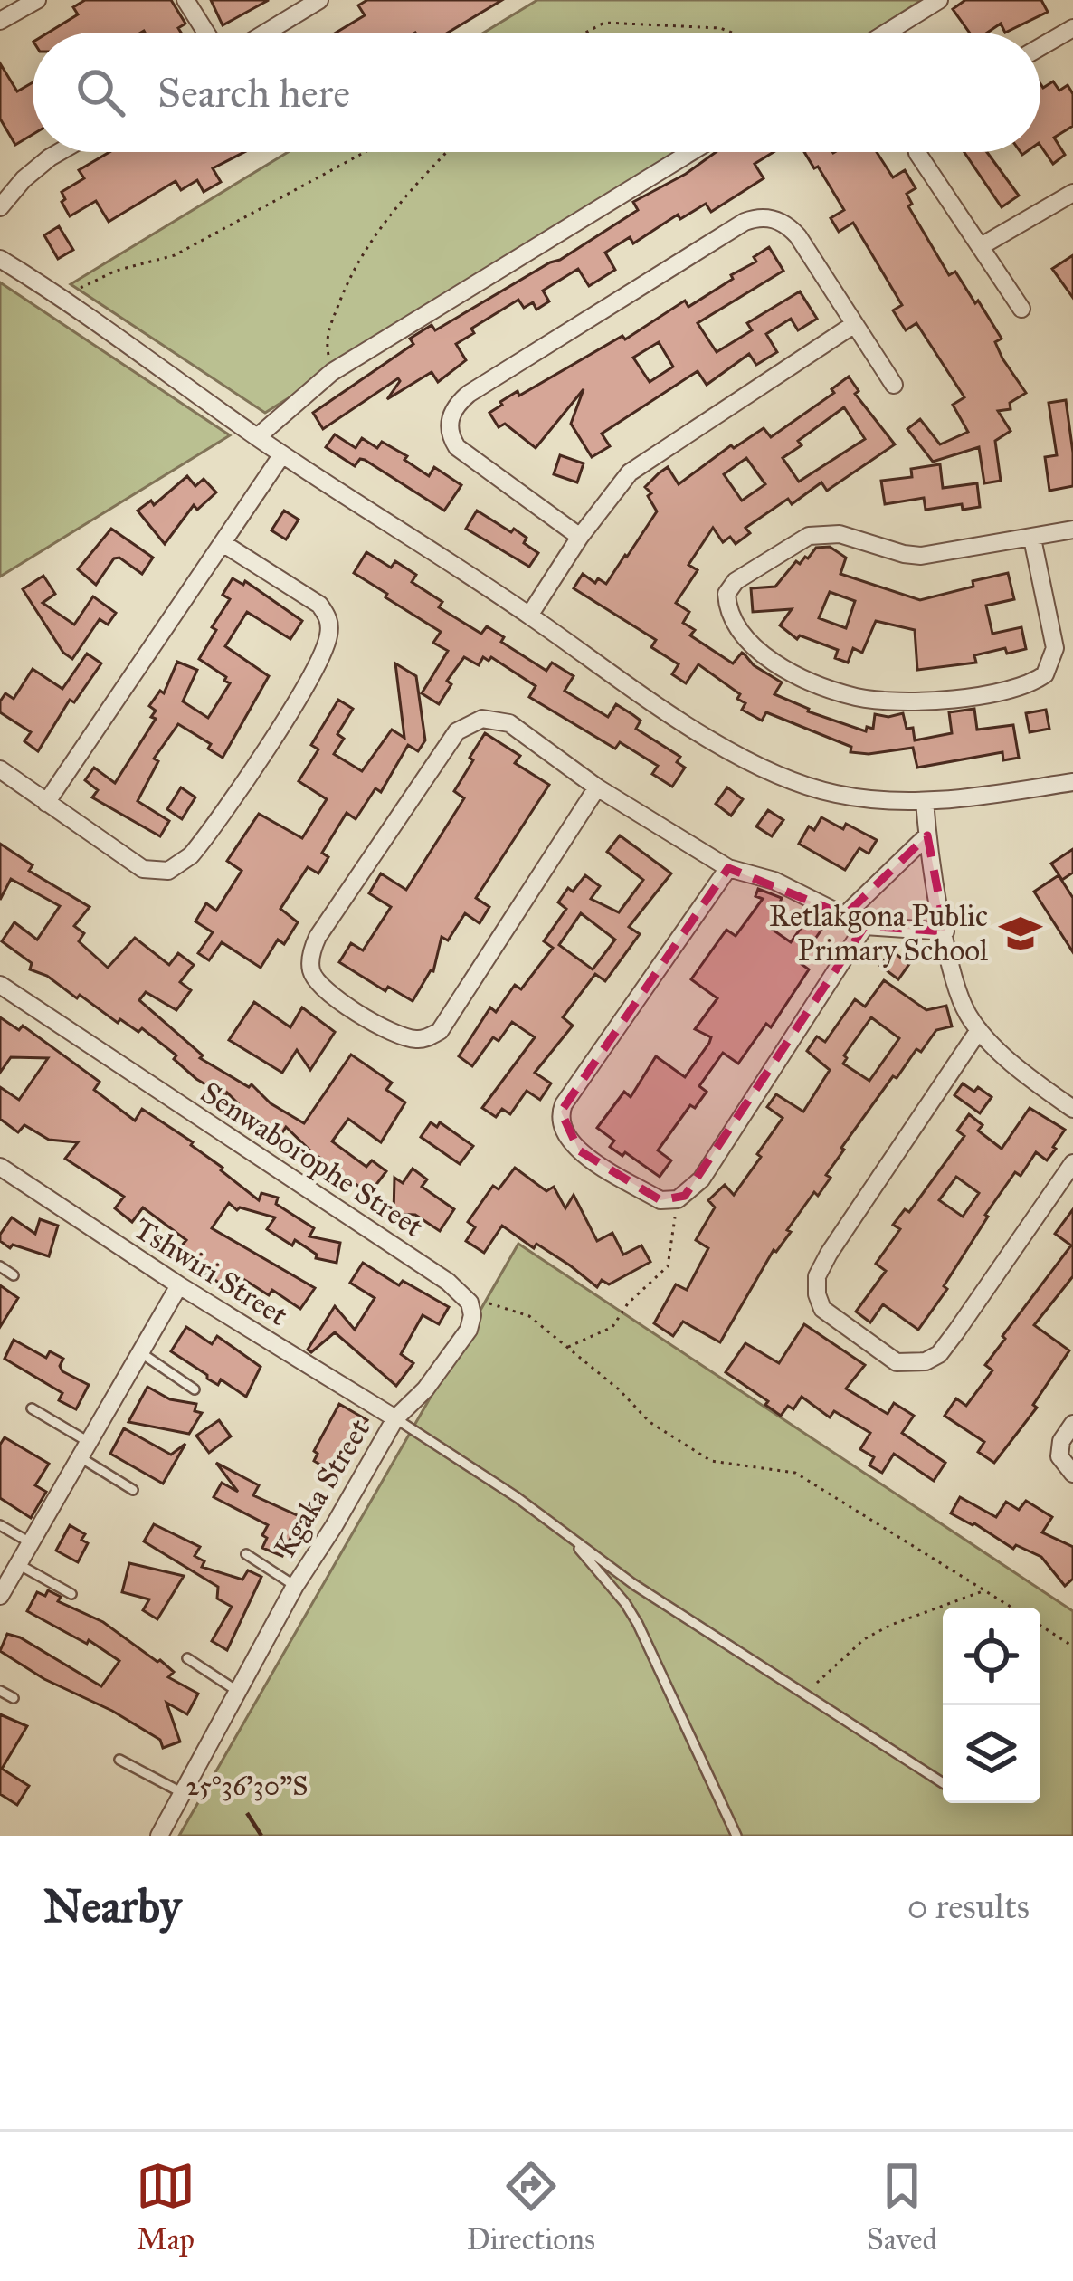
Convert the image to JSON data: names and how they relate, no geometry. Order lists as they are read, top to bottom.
{
  "streets": {
    "street": ["Senwaborophe Street", "Tshwiri Street", "Kgaka Street"]
  },
  "crossings": [
    ["Tshwiri Street", "Kgaka Street"]
  ],
  "places": {
    "school or university": ["Retlakgona Public Primary School"]
  },
  "page": {
    "search": "Search here",
    "heading": ["Nearby", "0 results"],
    "nav": ["Map", "Directions", "Saved"]
  },
  "coordinates": ["25°36'30\"S"]
}
